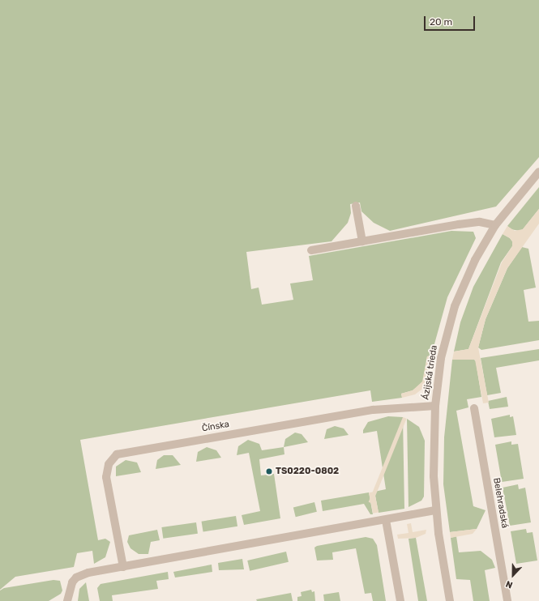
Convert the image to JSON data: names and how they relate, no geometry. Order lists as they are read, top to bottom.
{
  "streets": {
    "street": ["Ázijská trieda", "Čínska", "Belehradská"]
  },
  "crossings": [
    ["Ázijská trieda", "Čínska"]
  ],
  "places": ["TS0220-0802"],
  "scale_bar": "20 m",
  "north": "bottom"
}
